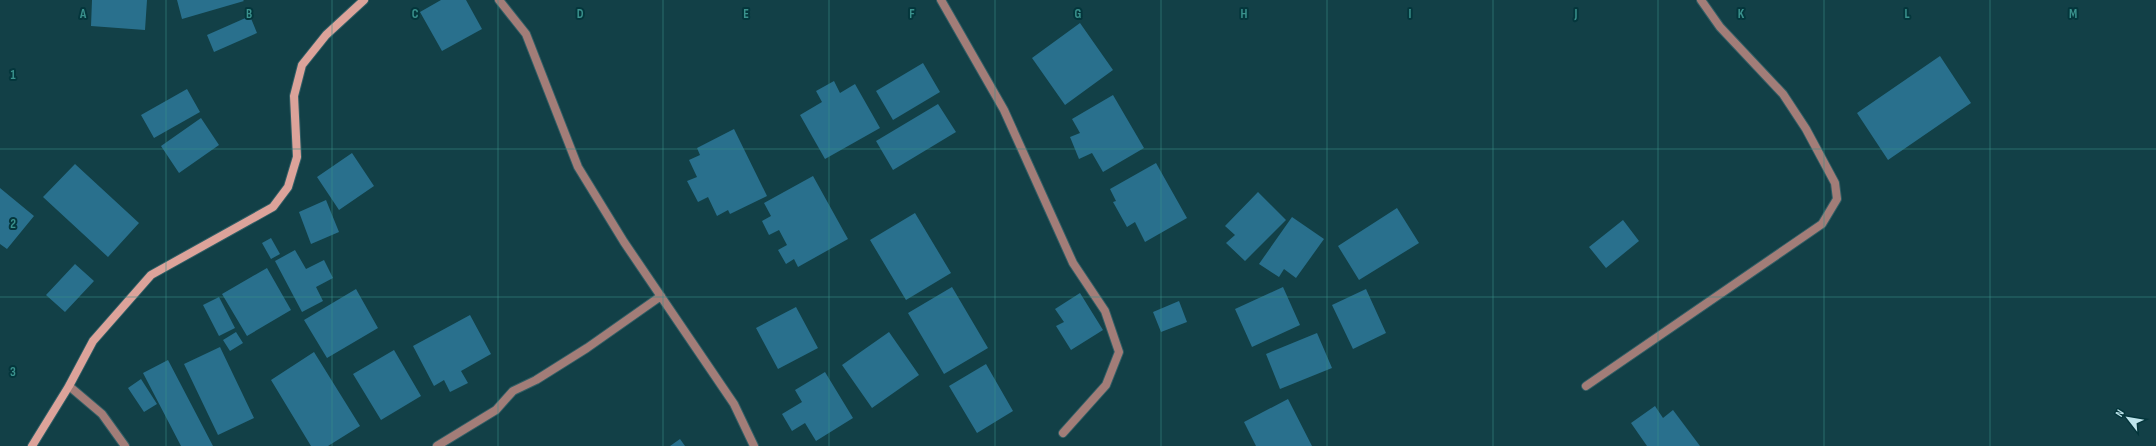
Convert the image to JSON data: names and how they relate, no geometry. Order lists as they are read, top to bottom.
{
  "north": "top left",
  "grid": {
    "columns": [
      "A",
      "B",
      "C",
      "D",
      "E",
      "F",
      "G",
      "H",
      "I",
      "J",
      "K",
      "L",
      "M"
    ],
    "rows": ["1", "2", "3"]
  }
}
